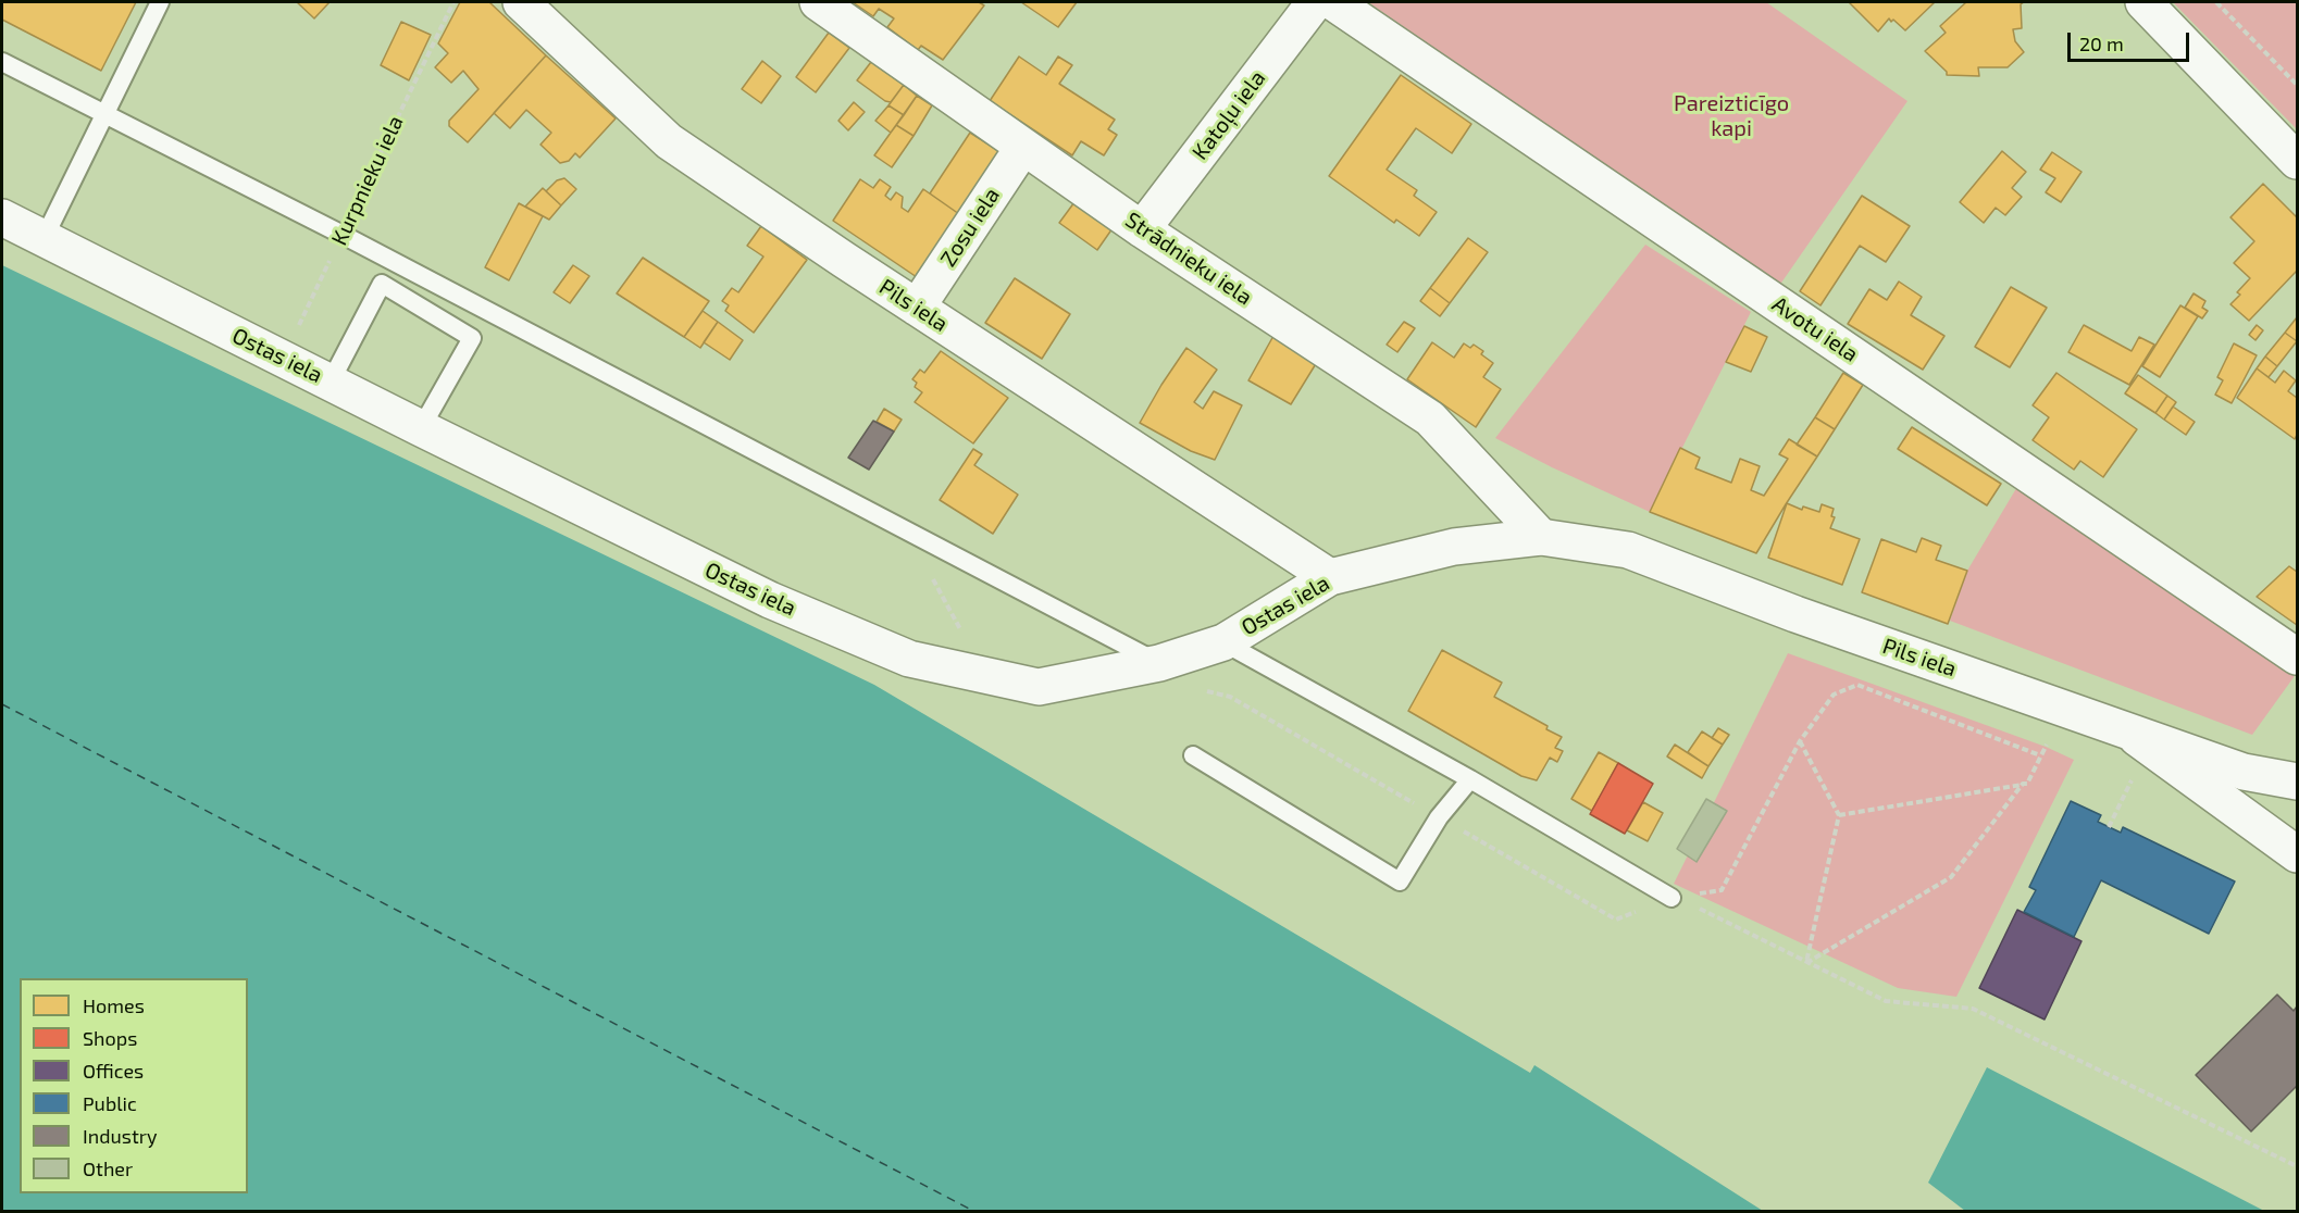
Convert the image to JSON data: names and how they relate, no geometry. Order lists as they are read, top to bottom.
{
  "streets": {
    "street": [
      "Katoļu iela",
      "Zosu iela",
      "Strādnieku iela",
      "Pils iela",
      "Avotu iela",
      "Ostas iela"
    ],
    "path": ["Kurpnieku iela"]
  },
  "crossings": [
    ["Katoļu iela", "Strādnieku iela"],
    ["Kurpnieku iela", "Ostas iela"],
    ["Zosu iela", "Strādnieku iela"],
    ["Zosu iela", "Pils iela"],
    ["Strādnieku iela", "Pils iela"],
    ["Strādnieku iela", "Ostas iela"],
    ["Pils iela", "Ostas iela"]
  ],
  "parks": ["Pareizticīgo kapi"],
  "legend": [
    "Homes",
    "Shops",
    "Offices",
    "Public",
    "Industry",
    "Other"
  ],
  "scale_bar": "20 m"
}
